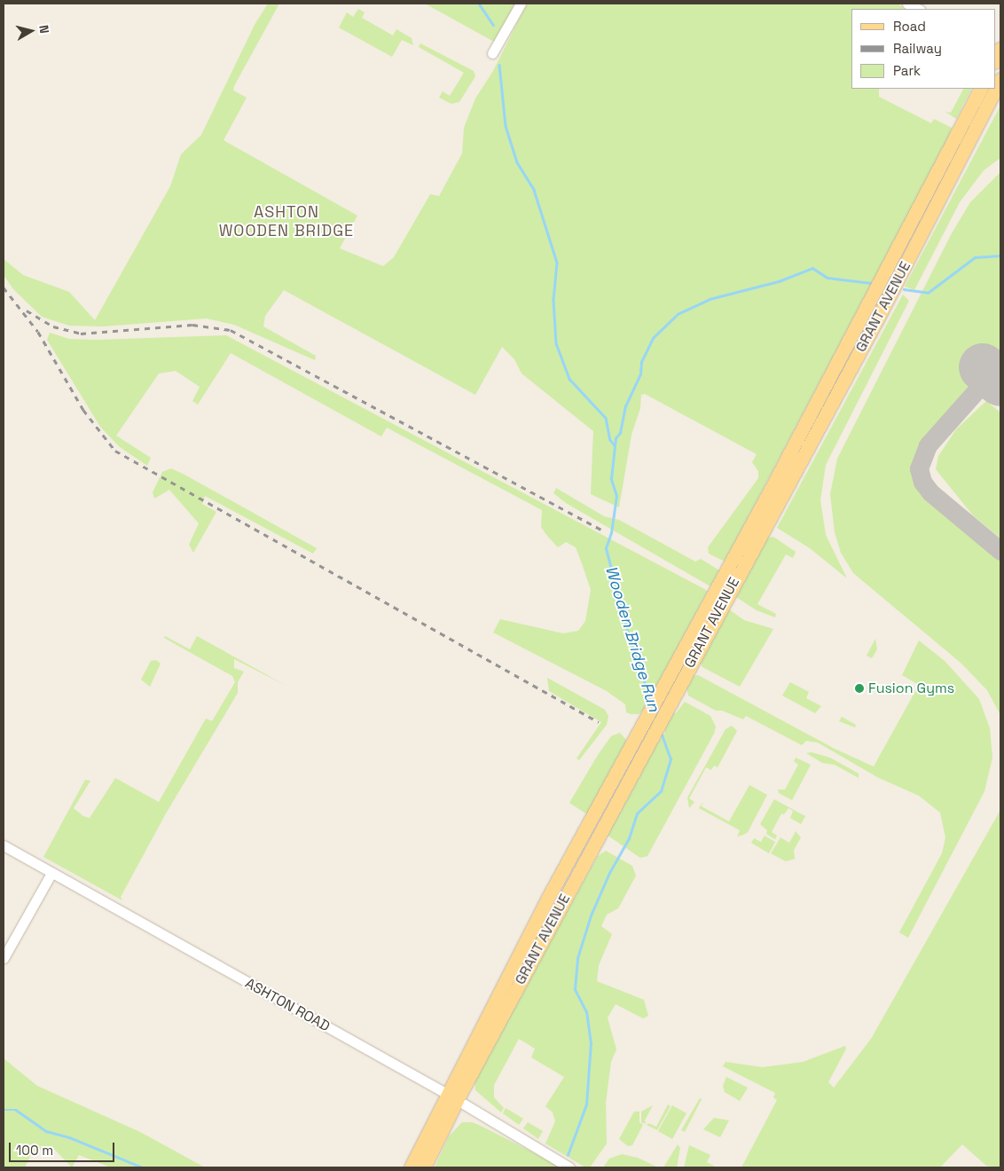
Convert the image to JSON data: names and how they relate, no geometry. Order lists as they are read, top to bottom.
{
  "streets": {
    "main road": ["GRANT AVENUE"],
    "street": ["ASHTON ROAD"]
  },
  "crossings": [
    ["GRANT AVENUE", "ASHTON ROAD"]
  ],
  "districts": ["ASHTON WOODEN BRIDGE"],
  "water": ["Wooden Bridge Run"],
  "places": ["Fusion Gyms"],
  "legend": ["Road", "Railway", "Park"],
  "scale_bar": "100 m",
  "north": "right"
}
